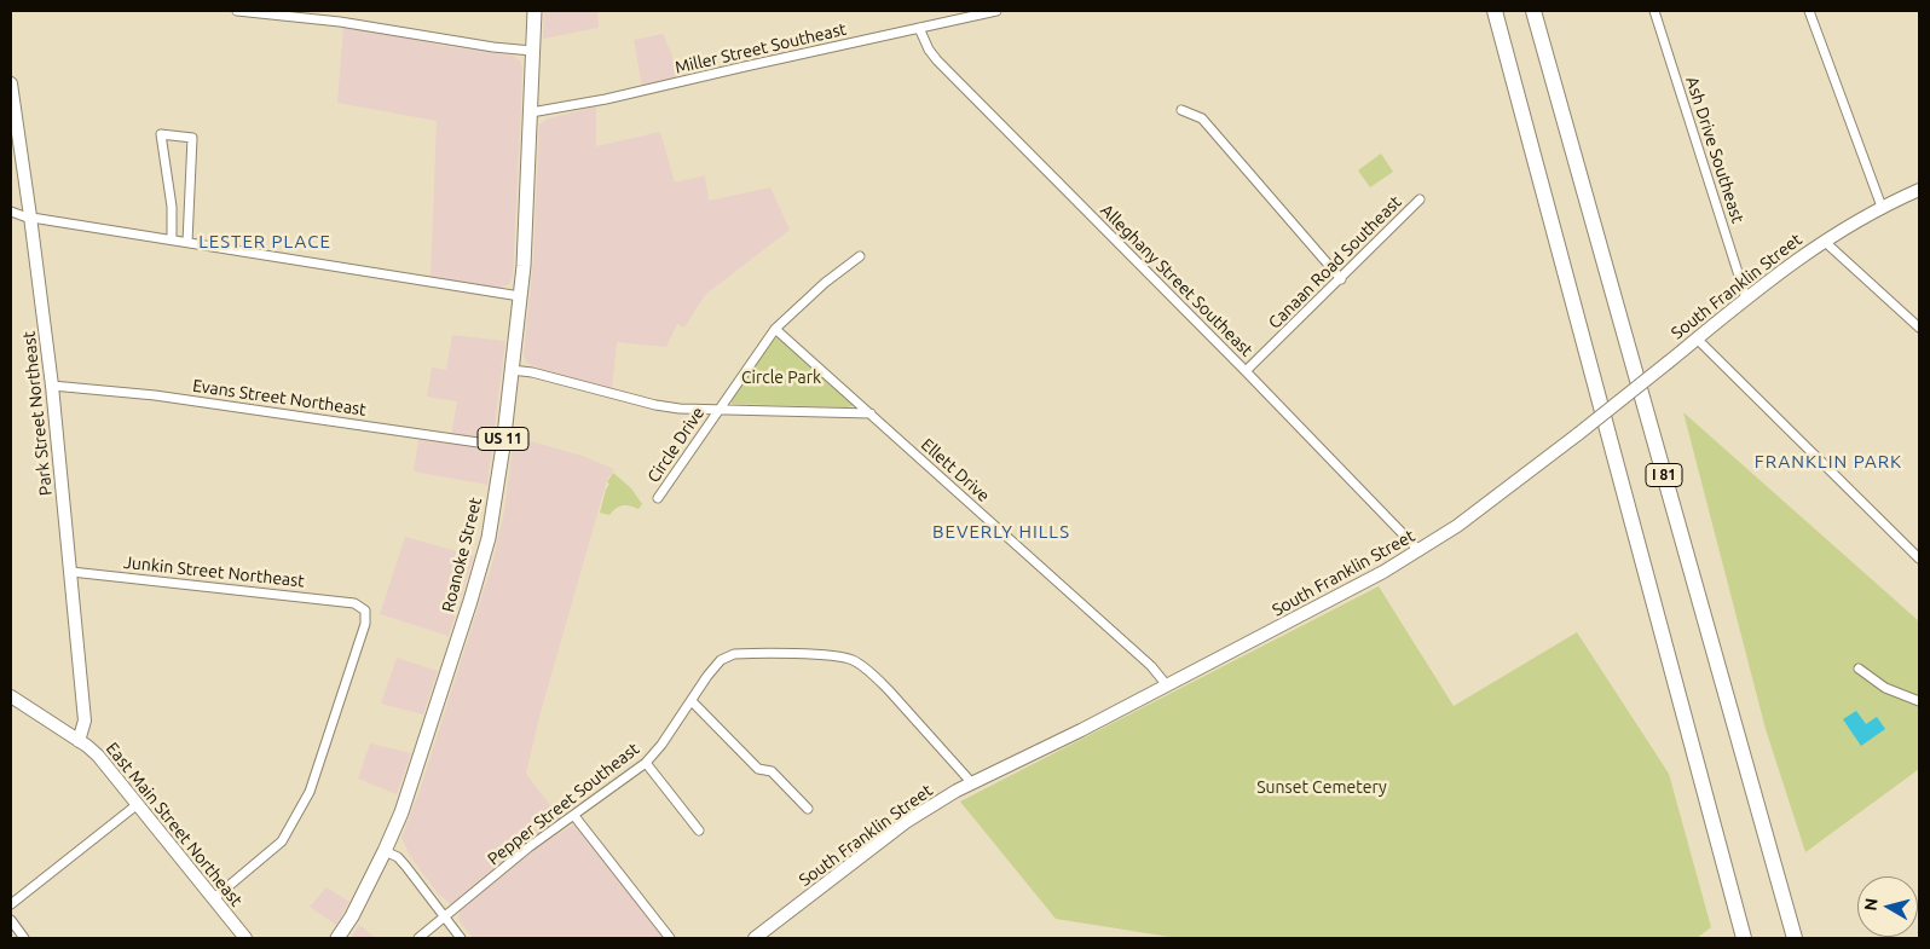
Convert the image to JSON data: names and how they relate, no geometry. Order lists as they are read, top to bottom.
{
  "streets": {
    "highway": ["I 81"],
    "main road": [
      "South Franklin Street",
      "Park Street Northeast",
      "US 11",
      "Roanoke Street",
      "East Main Street Northeast"
    ],
    "street": [
      "Miller Street Southeast",
      "Ash Drive Southeast",
      "Canaan Road Southeast",
      "Alleghany Street Southeast",
      "Evans Street Northeast",
      "Circle Drive",
      "Ellett Drive",
      "Junkin Street Northeast",
      "Pepper Street Southeast"
    ]
  },
  "crossings": [
    ["Miller Street Southeast", "Alleghany Street Southeast"],
    ["Miller Street Southeast", "Roanoke Street"],
    ["Ash Drive Southeast", "South Franklin Street"],
    ["Canaan Road Southeast", "Alleghany Street Southeast"],
    ["Alleghany Street Southeast", "South Franklin Street"],
    ["South Franklin Street", "Ellett Drive"],
    ["South Franklin Street", "Pepper Street Southeast"],
    ["Evans Street Northeast", "Park Street Northeast"],
    ["Evans Street Northeast", "Roanoke Street"],
    ["Park Street Northeast", "Junkin Street Northeast"],
    ["Park Street Northeast", "East Main Street Northeast"],
    ["Circle Drive", "Ellett Drive"],
    ["Junkin Street Northeast", "East Main Street Northeast"]
  ],
  "districts": ["LESTER PLACE", "FRANKLIN PARK", "BEVERLY HILLS"],
  "parks": ["Circle Park", "Sunset Cemetery"],
  "north": "left"
}
